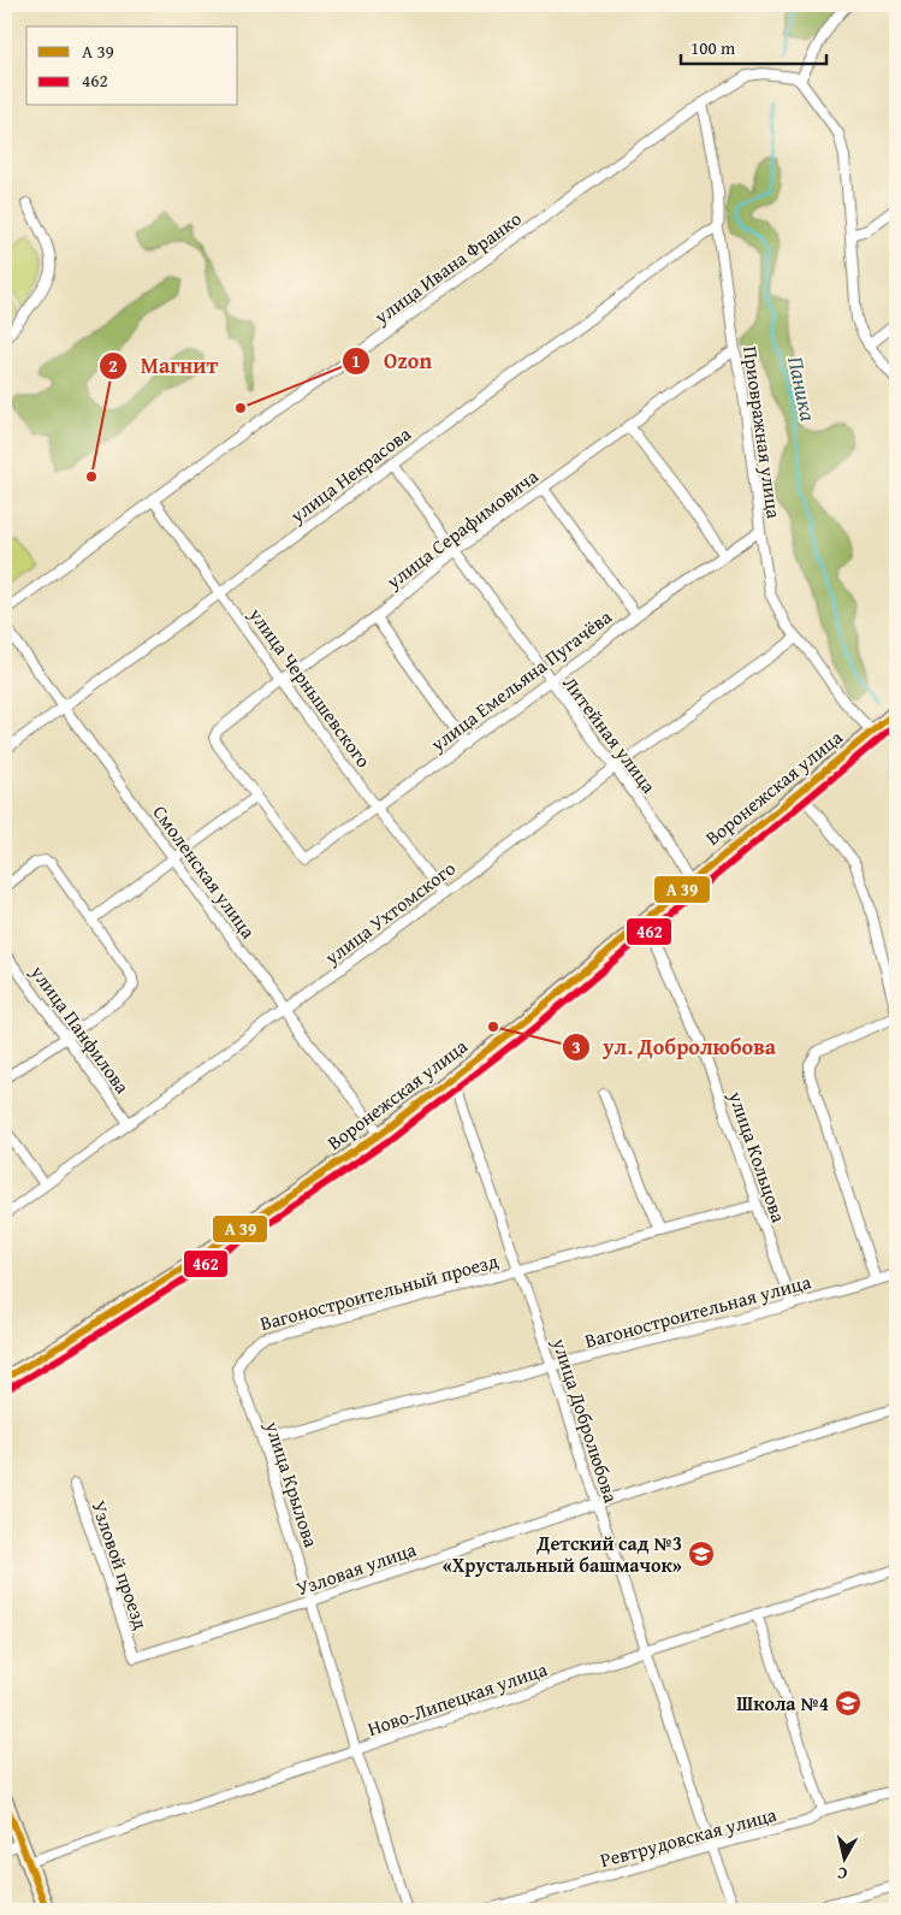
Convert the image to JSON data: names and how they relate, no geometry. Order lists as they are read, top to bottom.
{
  "streets": {
    "street": [
      "улица Ивана Франко",
      "Приовражная улица",
      "улица Некрасова",
      "улица Серафимовича",
      "улица Емельяна Пугачёва",
      "улица Чернышевского",
      "Литейная улица",
      "Воронежская улица",
      "Смоленская улица",
      "улица Ухтомского",
      "улица Панфилова",
      "улица Кольцова",
      "Вагоностроительный проезд",
      "Вагоностроительная улица",
      "улица Добролюбова",
      "улица Крылова",
      "Узловой проезд",
      "Узловая улица",
      "Ново-Липецкая улица",
      "Ревтрудовская улица"
    ]
  },
  "crossings": [
    ["улица Ивана Франко", "Приовражная улица"],
    ["улица Ивана Франко", "улица Чернышевского"],
    ["Приовражная улица", "улица Некрасова"],
    ["Приовражная улица", "улица Серафимовича"],
    ["Приовражная улица", "улица Емельяна Пугачёва"],
    ["Приовражная улица", "Воронежская улица"],
    ["Приовражная улица", "улица Ухтомского"],
    ["улица Некрасова", "улица Чернышевского"],
    ["улица Некрасова", "Литейная улица"],
    ["улица Некрасова", "Смоленская улица"],
    ["улица Серафимовича", "улица Емельяна Пугачёва"],
    ["улица Серафимовича", "улица Чернышевского"],
    ["улица Серафимовича", "Литейная улица"],
    ["улица Емельяна Пугачёва", "улица Чернышевского"],
    ["улица Емельяна Пугачёва", "Литейная улица"],
    ["улица Чернышевского", "улица Ухтомского"],
    ["Литейная улица", "Воронежская улица"],
    ["Литейная улица", "улица Ухтомского"],
    ["Воронежская улица", "Смоленская улица"],
    ["Воронежская улица", "улица Кольцова"],
    ["Воронежская улица", "улица Добролюбова"],
    ["Смоленская улица", "улица Ухтомского"],
    ["улица Ухтомского", "улица Панфилова"],
    ["улица Кольцова", "Вагоностроительный проезд"],
    ["улица Кольцова", "Вагоностроительная улица"],
    ["Вагоностроительный проезд", "улица Добролюбова"],
    ["Вагоностроительный проезд", "улица Крылова"],
    ["Вагоностроительная улица", "улица Добролюбова"],
    ["Вагоностроительная улица", "улица Крылова"],
    ["улица Добролюбова", "Узловая улица"],
    ["улица Добролюбова", "Ново-Липецкая улица"],
    ["улица Добролюбова", "Ревтрудовская улица"],
    ["улица Крылова", "Узловая улица"],
    ["улица Крылова", "Ново-Липецкая улица"],
    ["Узловой проезд", "Узловая улица"]
  ],
  "water": ["Паника"],
  "places": {
    "other": ["Ozon", "Магнит", "ул. Добролюбова"],
    "school or university": ["Детский сад №3 «Хрустальный башмачок»", "Школа №4"]
  },
  "lines": ["transit line 462"],
  "legend": ["А 39", "462"],
  "scale_bar": "100 m",
  "north": "bottom"
}
